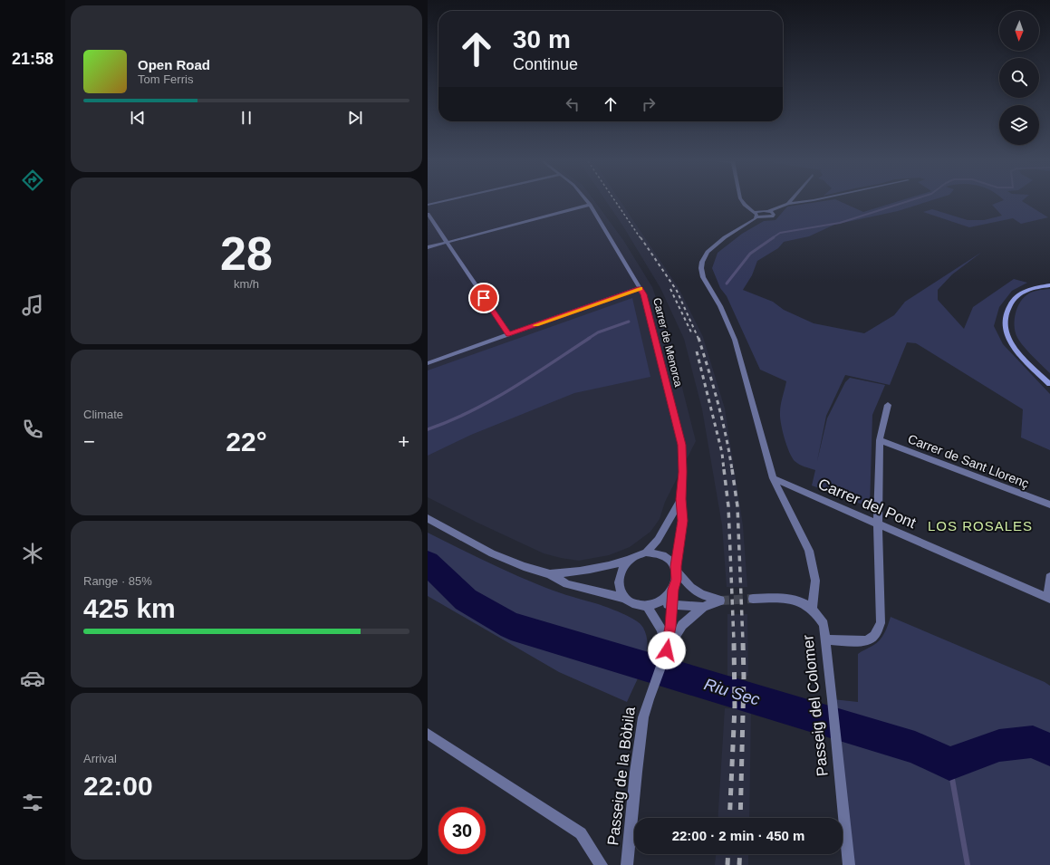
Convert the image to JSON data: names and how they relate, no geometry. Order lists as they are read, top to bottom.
{
  "streets": {
    "street": [
      "Carrer de Menorca",
      "Carrer de Sant Llorenç",
      "Carrer del Pont",
      "Passeig del Colomer",
      "Passeig de la Bòbila"
    ]
  },
  "crossings": [
    ["Carrer de Menorca", "Passeig de la Bòbila"]
  ],
  "districts": ["LOS ROSALES"],
  "water": ["Riu Sec"],
  "north": "bottom",
  "page": {
    "tabs": "21:58",
    "turn": ["30 m", "Continue"],
    "song": ["Open Road", "Tom Ferris"],
    "tile": [
      ["28", "km/h"],
      "Climate",
      ["Range · 85%", "425 km"],
      ["Arrival", "22:00"]
    ],
    "heat": ["−", "22°", "+"],
    "limit": "30",
    "trip": "22:00 · 2 min · 450 m"
  }
}
